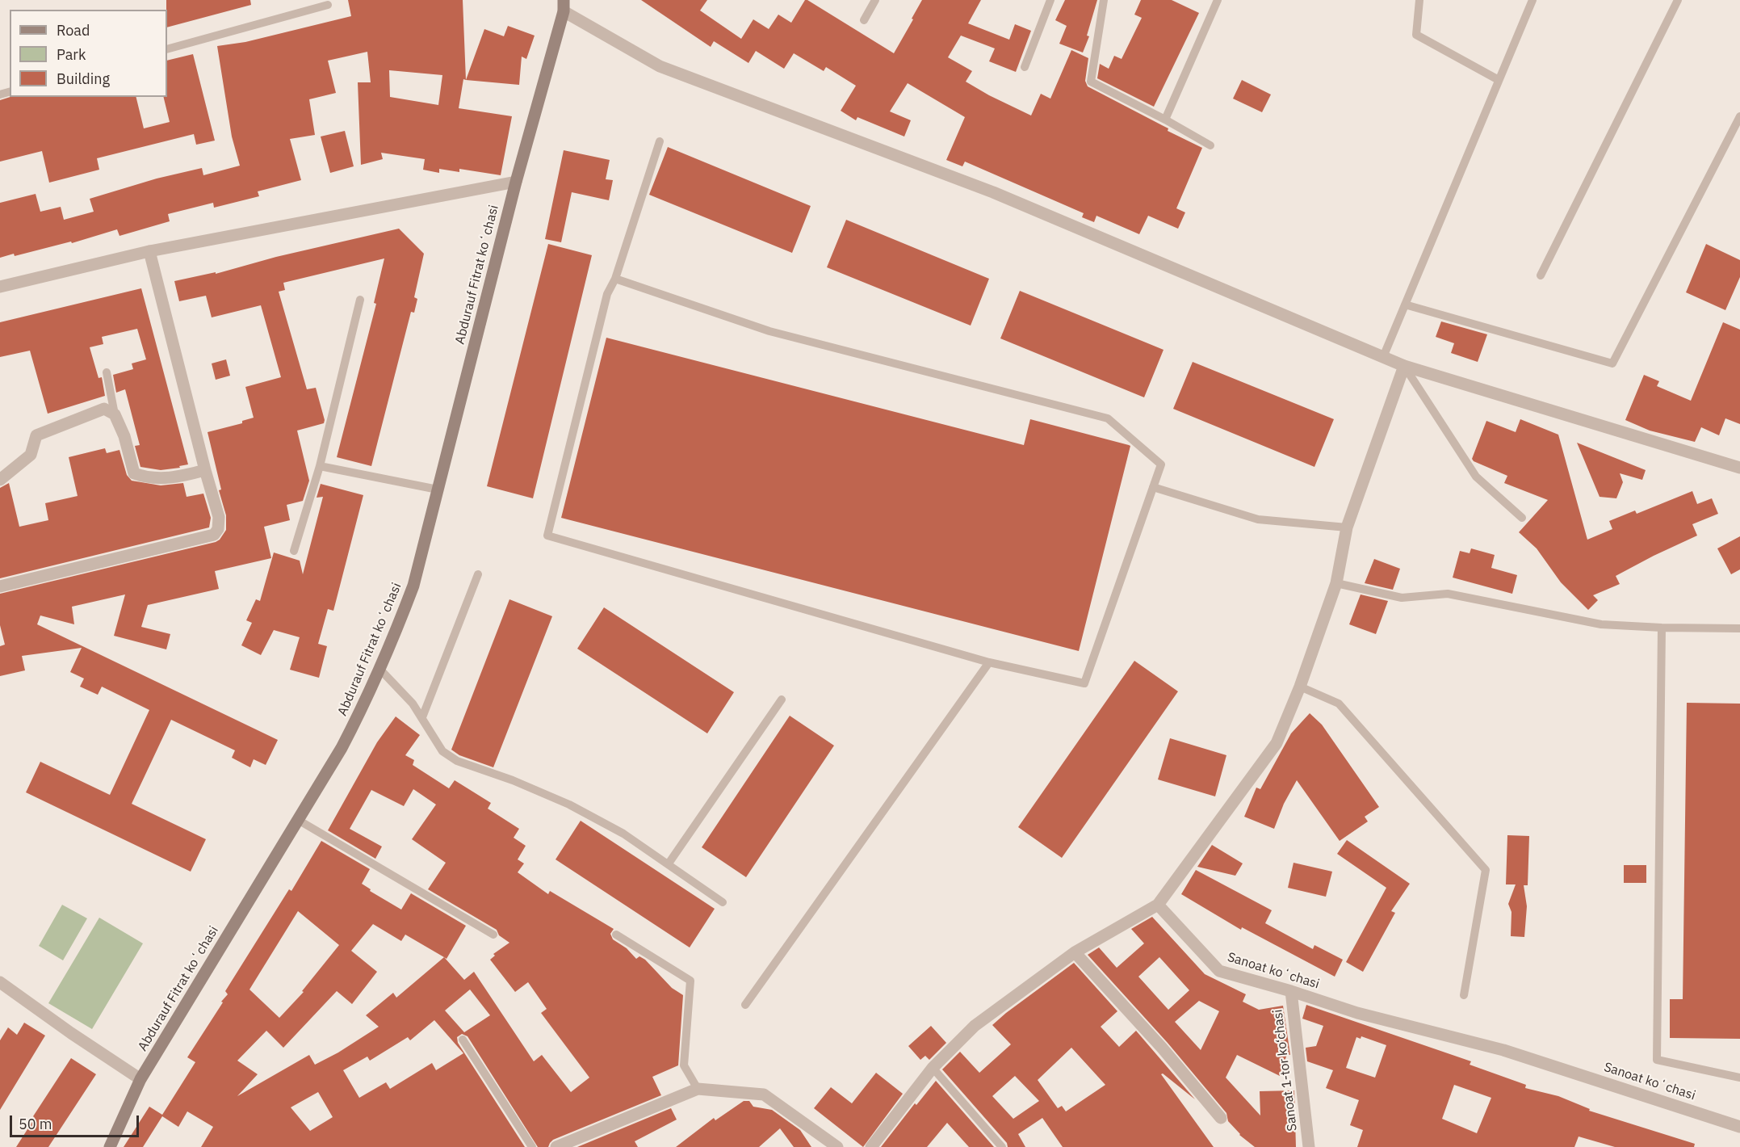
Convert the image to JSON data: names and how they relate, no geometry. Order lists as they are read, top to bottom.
{
  "streets": {
    "main road": ["Abdurauf Fitrat koʻchasi"],
    "street": ["Sanoat koʻchasi", "Sanoat 1-tor ko‘chasi"]
  },
  "crossings": [
    ["Sanoat koʻchasi", "Sanoat 1-tor ko‘chasi"]
  ],
  "legend": ["Road", "Park", "Building"],
  "scale_bar": "50 m"
}
